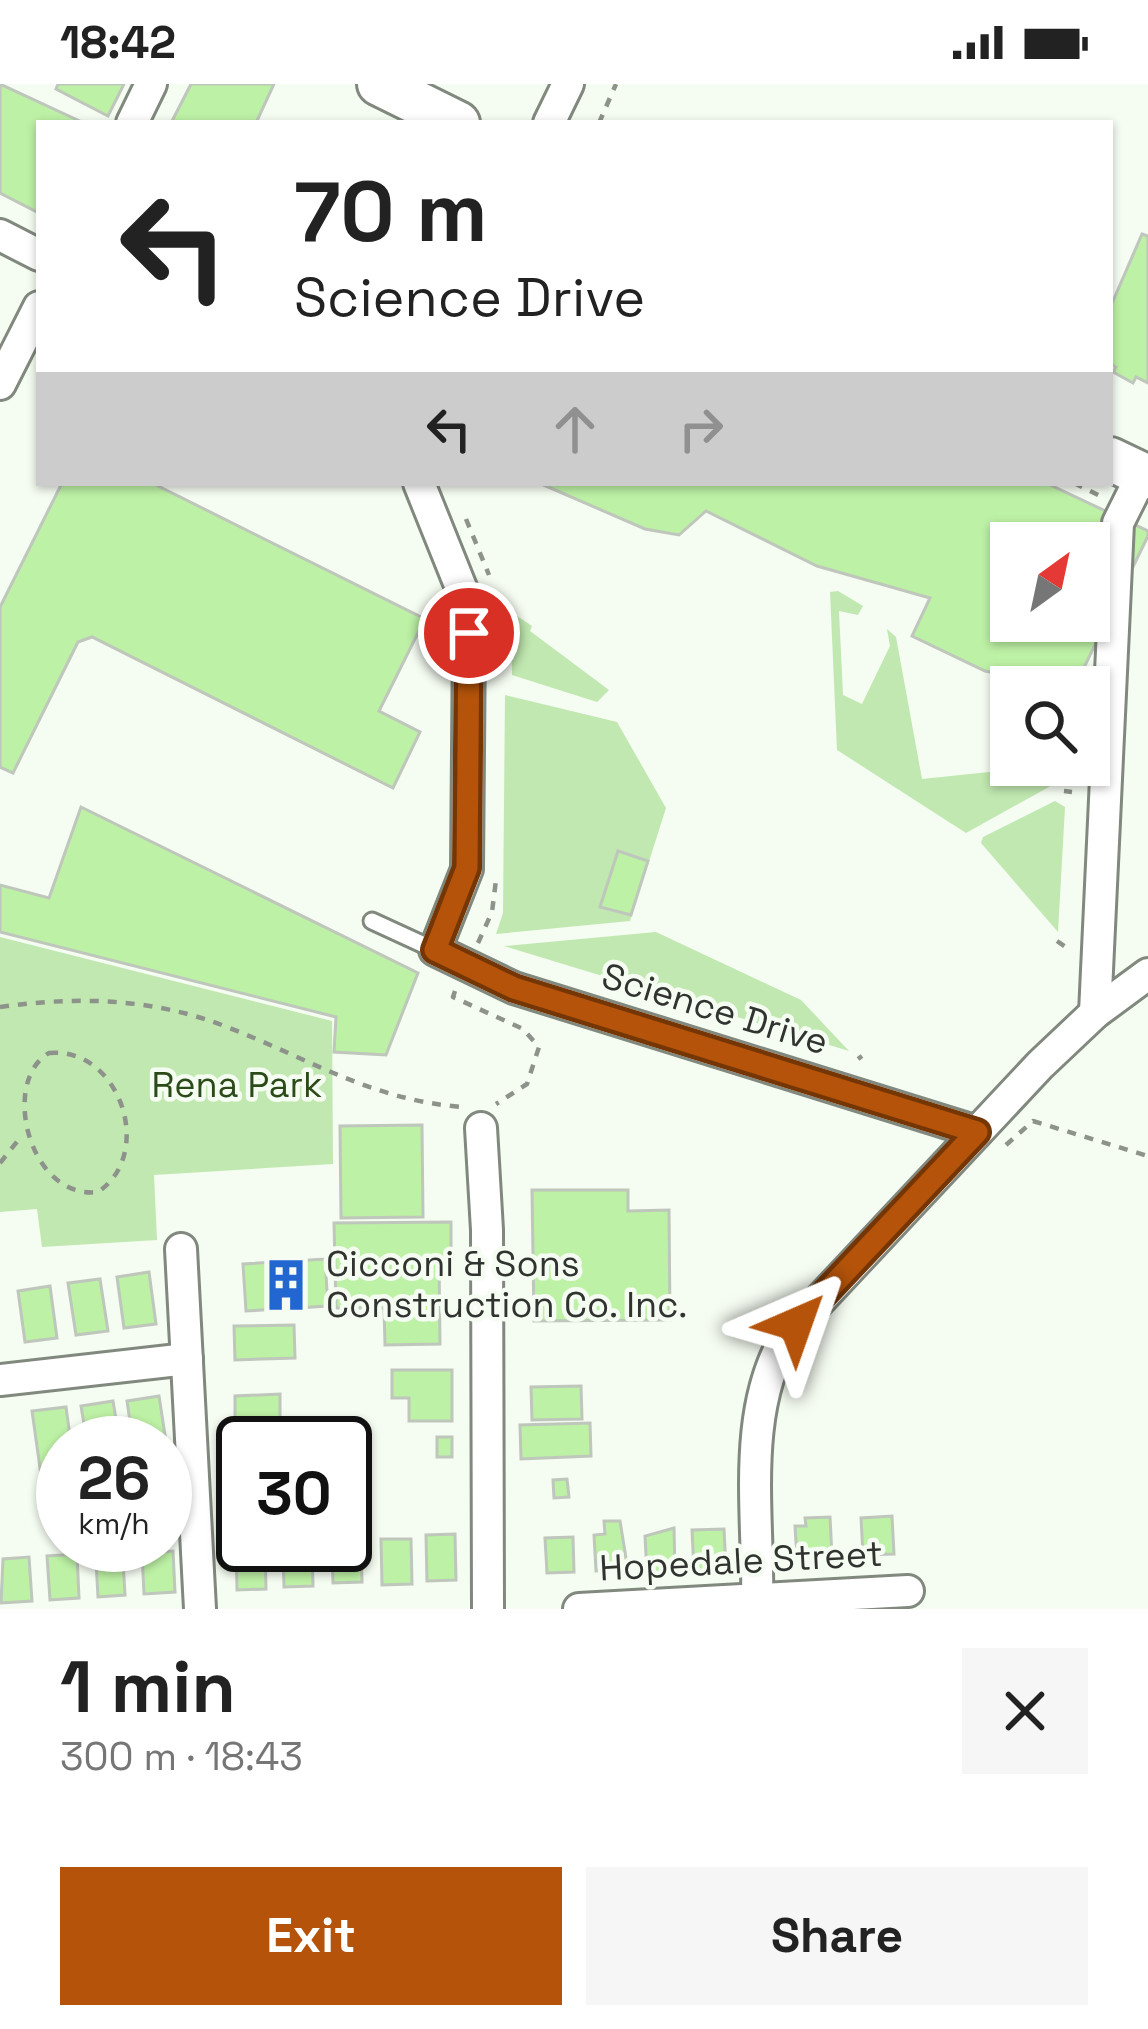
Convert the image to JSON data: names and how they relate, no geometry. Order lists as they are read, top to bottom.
{
  "streets": {
    "street": ["Science Drive", "Hopedale Street"]
  },
  "parks": ["Rena Park"],
  "places": {
    "building": ["Cicconi & Sons Construction Co. Inc."]
  },
  "north": "top right",
  "page": {
    "status": "18:42",
    "turn": ["70 m", "Science Drive"],
    "speed": "26 km/h",
    "limit": "30",
    "heading": ["1 min", "300 m · 18:43"],
    "buttons": ["Exit", "Share"]
  }
}
